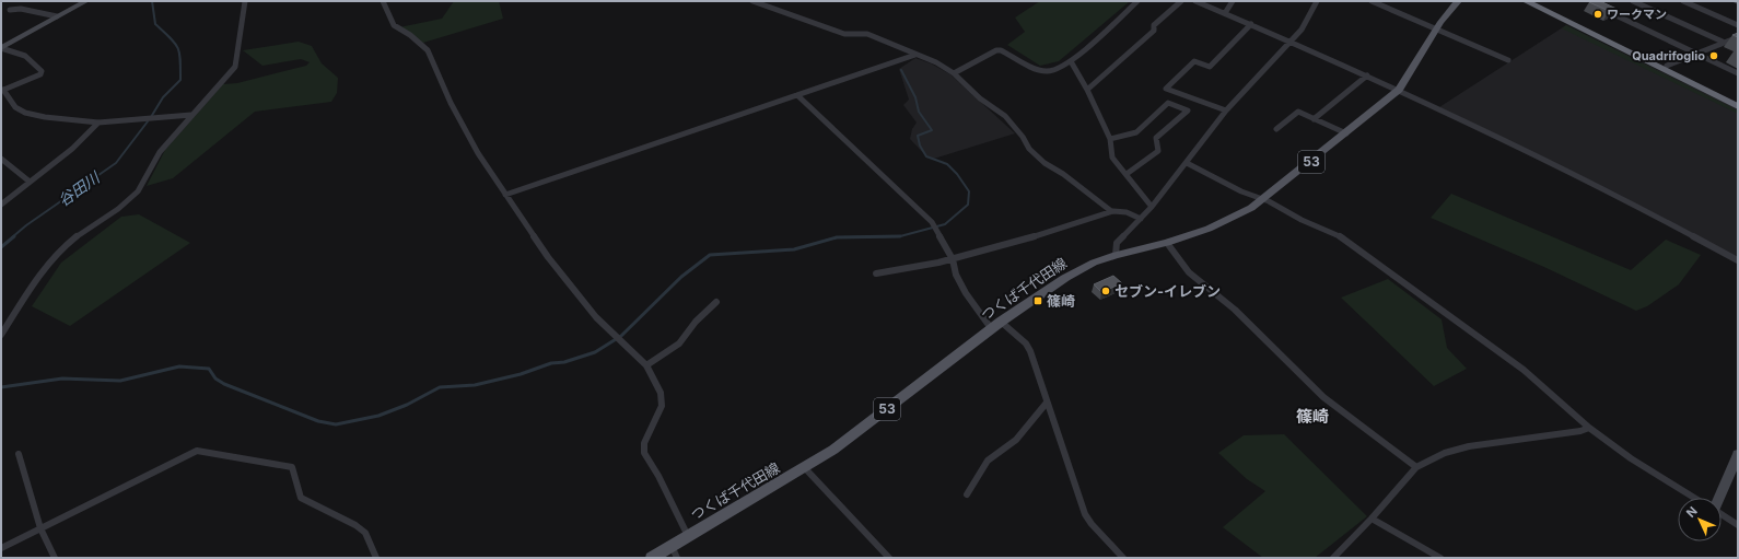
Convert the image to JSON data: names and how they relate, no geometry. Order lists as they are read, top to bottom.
{
  "streets": {
    "main road": ["53", "つくば千代田線"]
  },
  "districts": ["篠崎"],
  "water": ["谷田川"],
  "places": {
    "other": ["ワークマン", "Quadrifoglio", "セブン-イレブン"],
    "transit": ["篠崎"]
  },
  "north": "top left"
}
